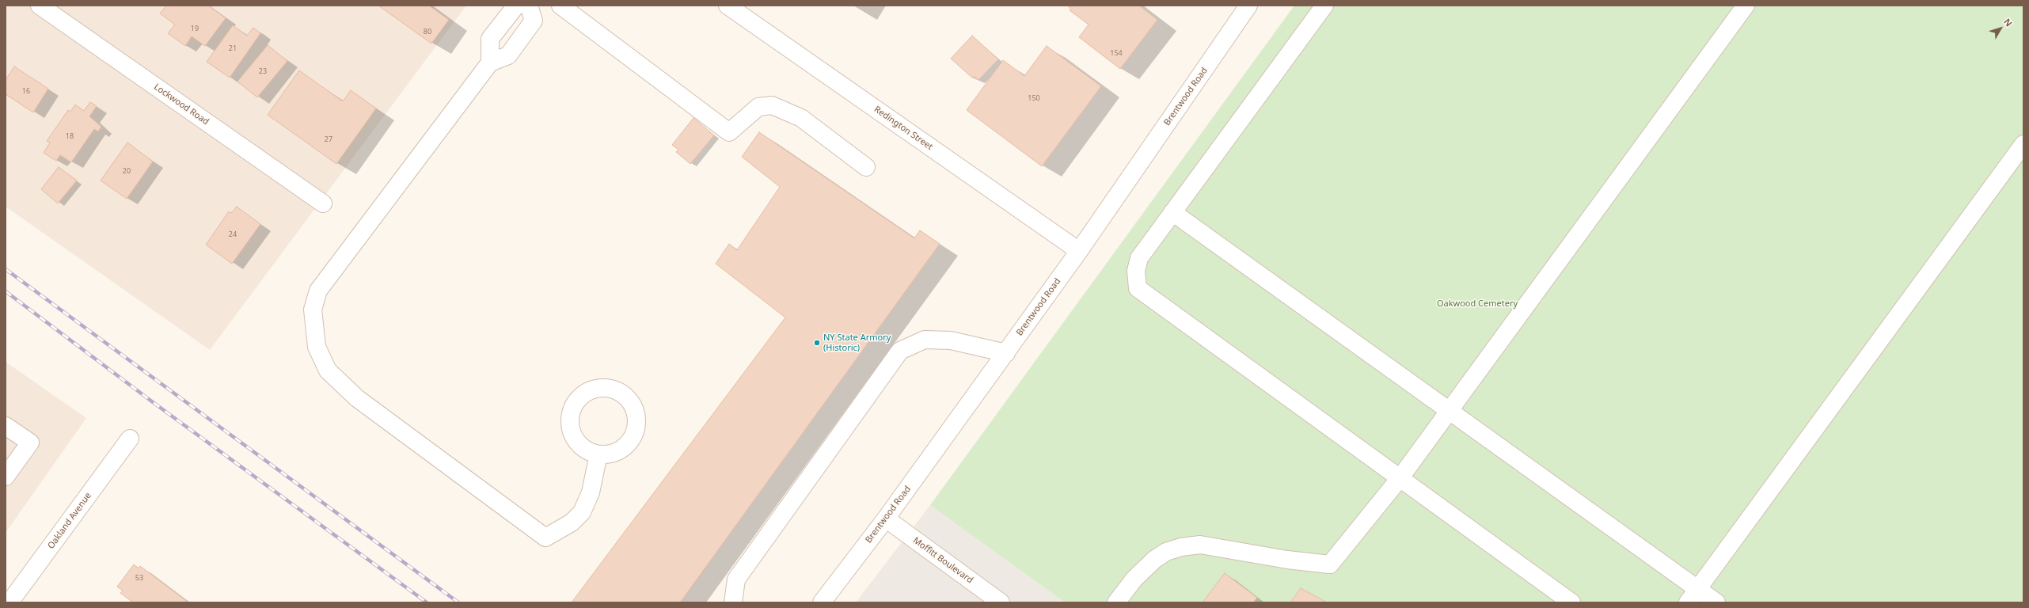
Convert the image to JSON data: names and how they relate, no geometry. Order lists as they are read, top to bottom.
{
  "streets": {
    "street": [
      "Brentwood Road",
      "Lockwood Road",
      "Redington Street",
      "Oakland Avenue",
      "Moffitt Boulevard"
    ]
  },
  "crossings": [
    ["Brentwood Road", "Redington Street"],
    ["Brentwood Road", "Moffitt Boulevard"]
  ],
  "parks": ["Oakwood Cemetery"],
  "places": ["NY State Armory (Historic)"],
  "house_numbers": [
    "19",
    "80",
    "21",
    "154",
    "23",
    "16",
    "150",
    "18",
    "27",
    "20",
    "24",
    "53"
  ],
  "north": "top right"
}
